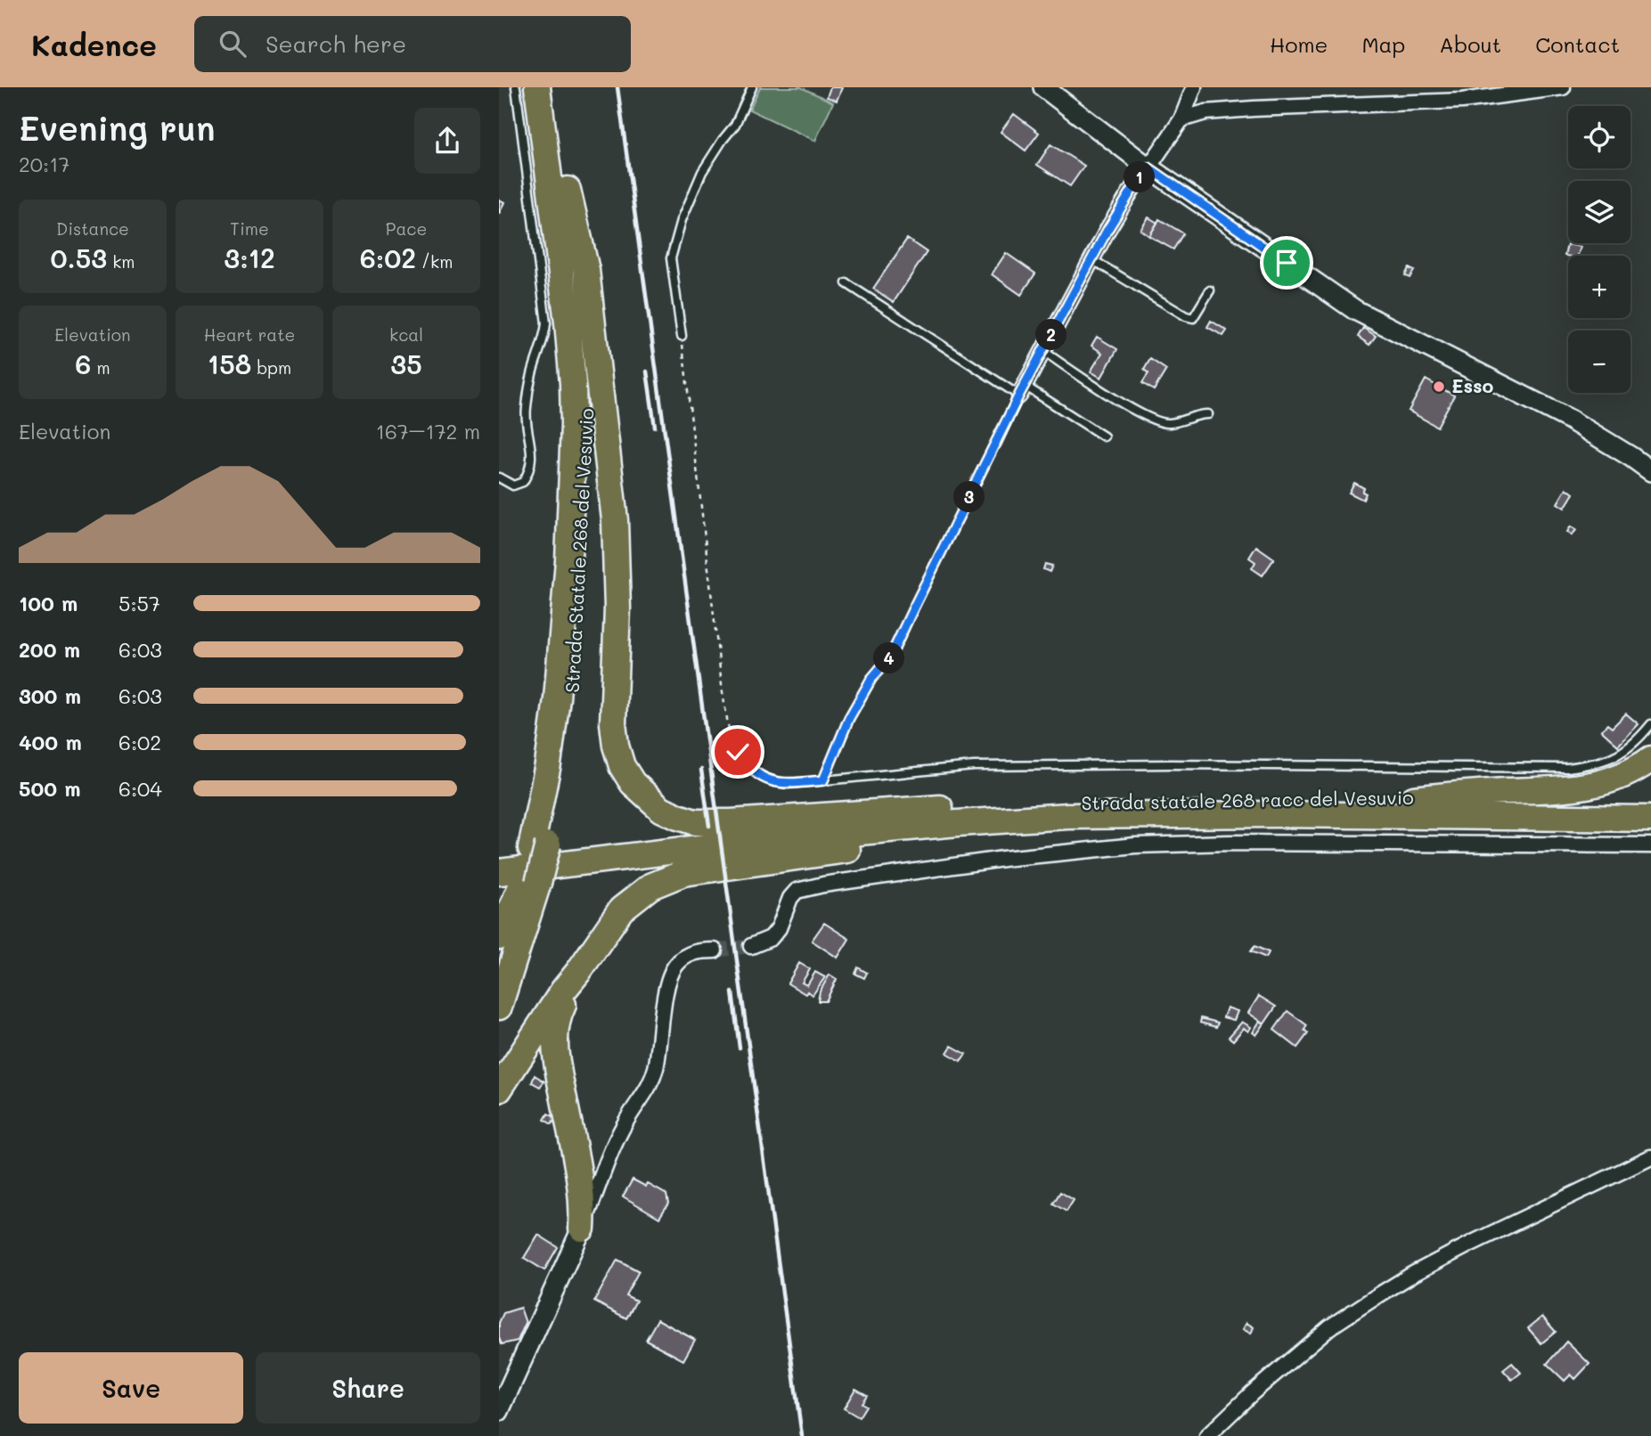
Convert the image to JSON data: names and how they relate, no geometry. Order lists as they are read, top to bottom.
{
  "streets": {
    "highway": ["Strada Statale 268 del Vesuvio", "Strada statale 268 racc del Vesuvio"]
  },
  "places": ["Esso"],
  "page": {
    "header": "Kadence",
    "search": "Search here",
    "nav": [
      "Home",
      "Map",
      "About",
      "Contact"
    ],
    "heading": ["Evening run", "20:17"],
    "map_buttons": ["+", "−"],
    "pins": [
      "1",
      "2",
      "3",
      "4"
    ],
    "stats": [
      ["Distance", "0.53 km"],
      ["Time", "3:12"],
      ["Pace", "6:02 /km"],
      ["Elevation", "6 m"],
      ["Heart rate", "158 bpm"],
      ["kcal", "35"]
    ],
    "chart": ["Elevation", "167–172 m"],
    "list": [
      {
        "name": "100 m",
        "note": "5:57"
      },
      {
        "name": "200 m",
        "note": "6:03"
      },
      {
        "name": "300 m",
        "note": "6:03"
      },
      {
        "name": "400 m",
        "note": "6:02"
      },
      {
        "name": "500 m",
        "note": "6:04"
      }
    ],
    "buttons": ["Save", "Share"]
  }
}
